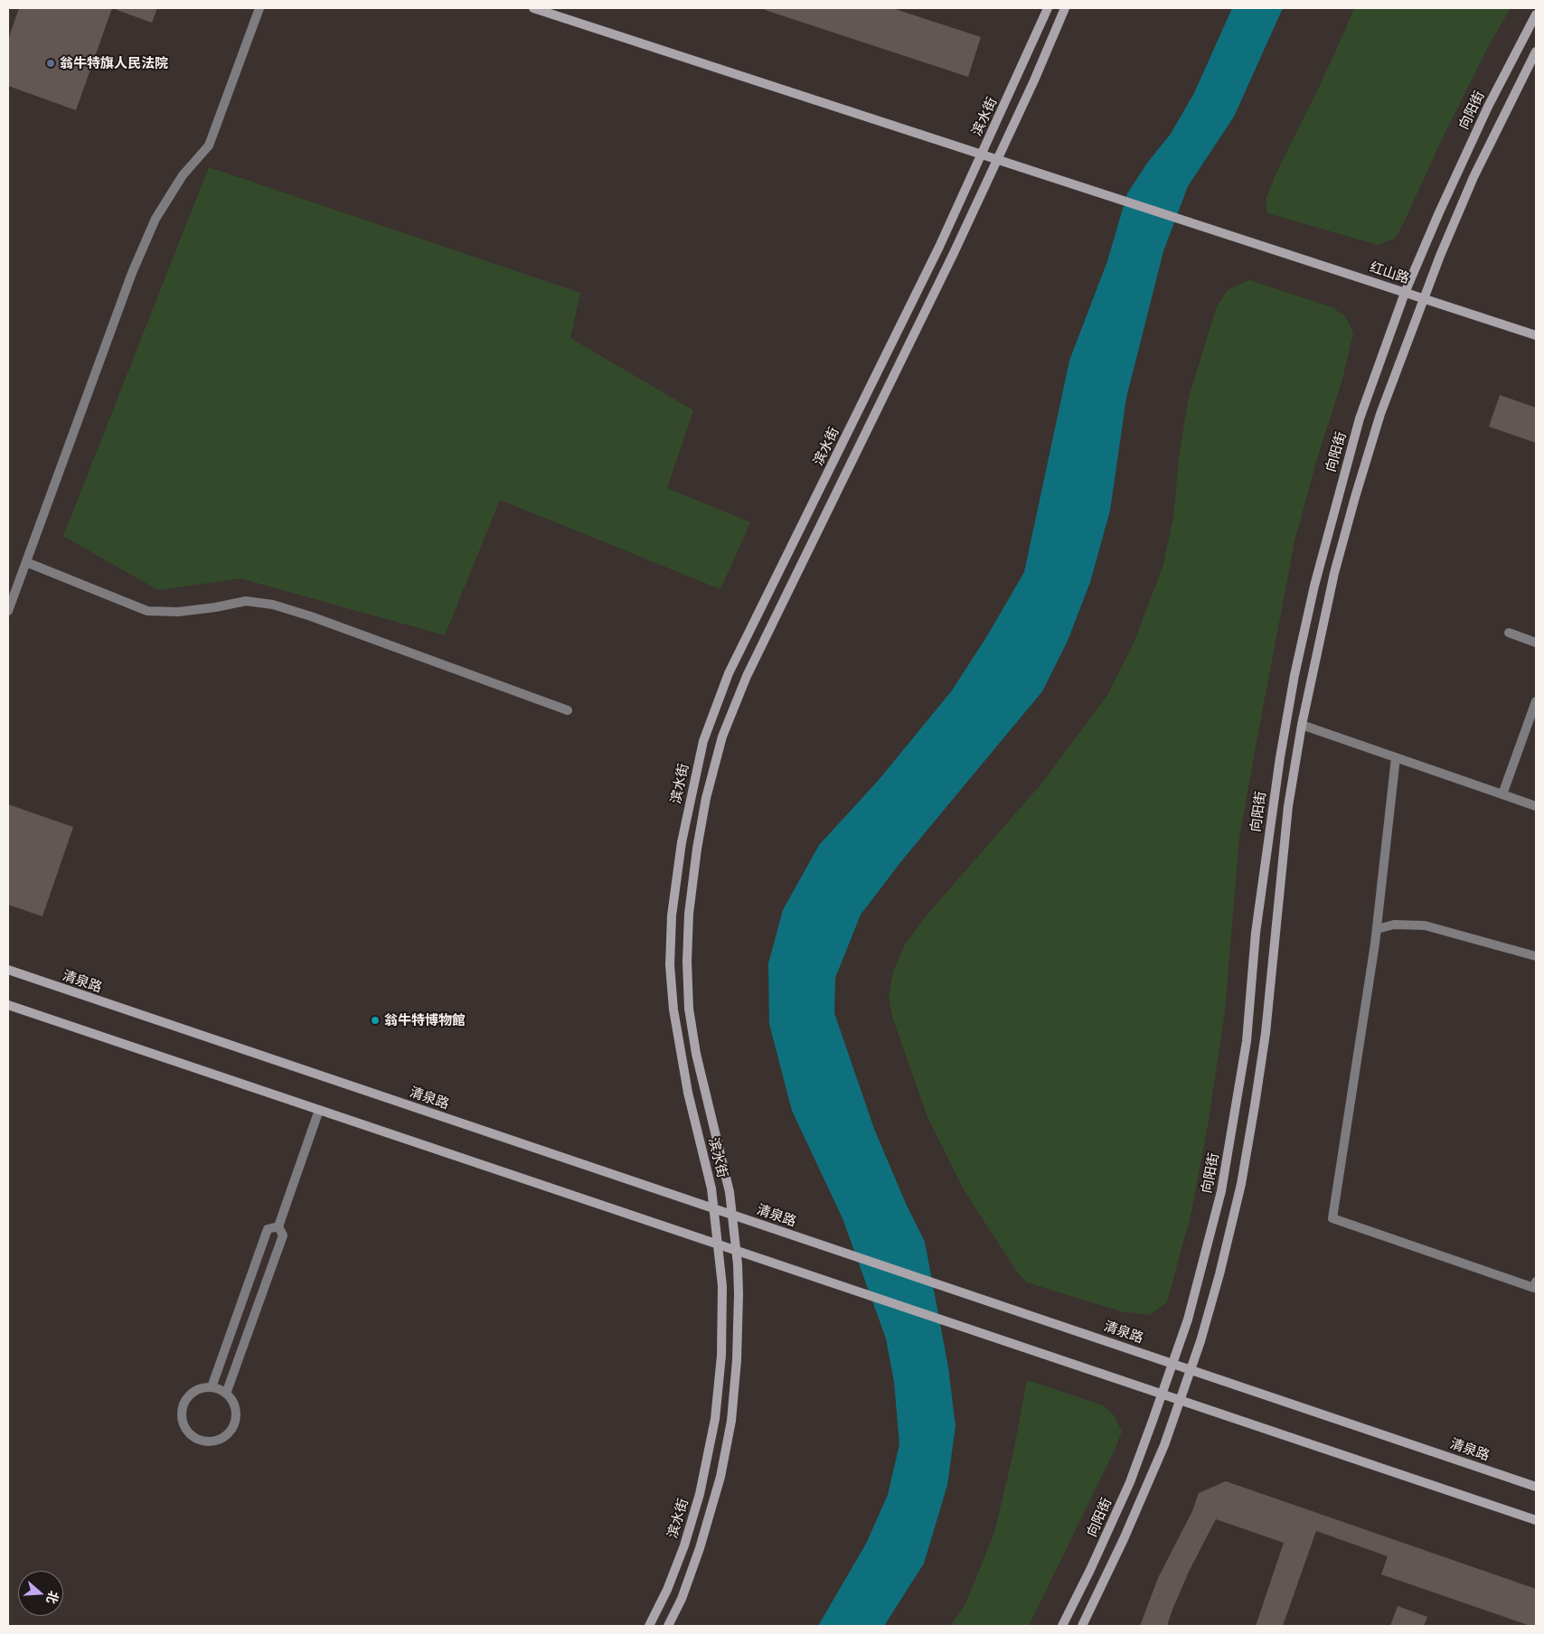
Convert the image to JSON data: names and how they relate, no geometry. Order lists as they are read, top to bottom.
{
  "streets": {
    "street": [
      "向阳街",
      "滨水街",
      "红山路",
      "清泉路"
    ]
  },
  "crossings": [
    ["向阳街", "红山路"],
    ["向阳街", "清泉路"],
    ["滨水街", "红山路"],
    ["滨水街", "清泉路"]
  ],
  "places": ["翁牛特旗人民法院", "翁牛特博物館"],
  "north": "right"
}
